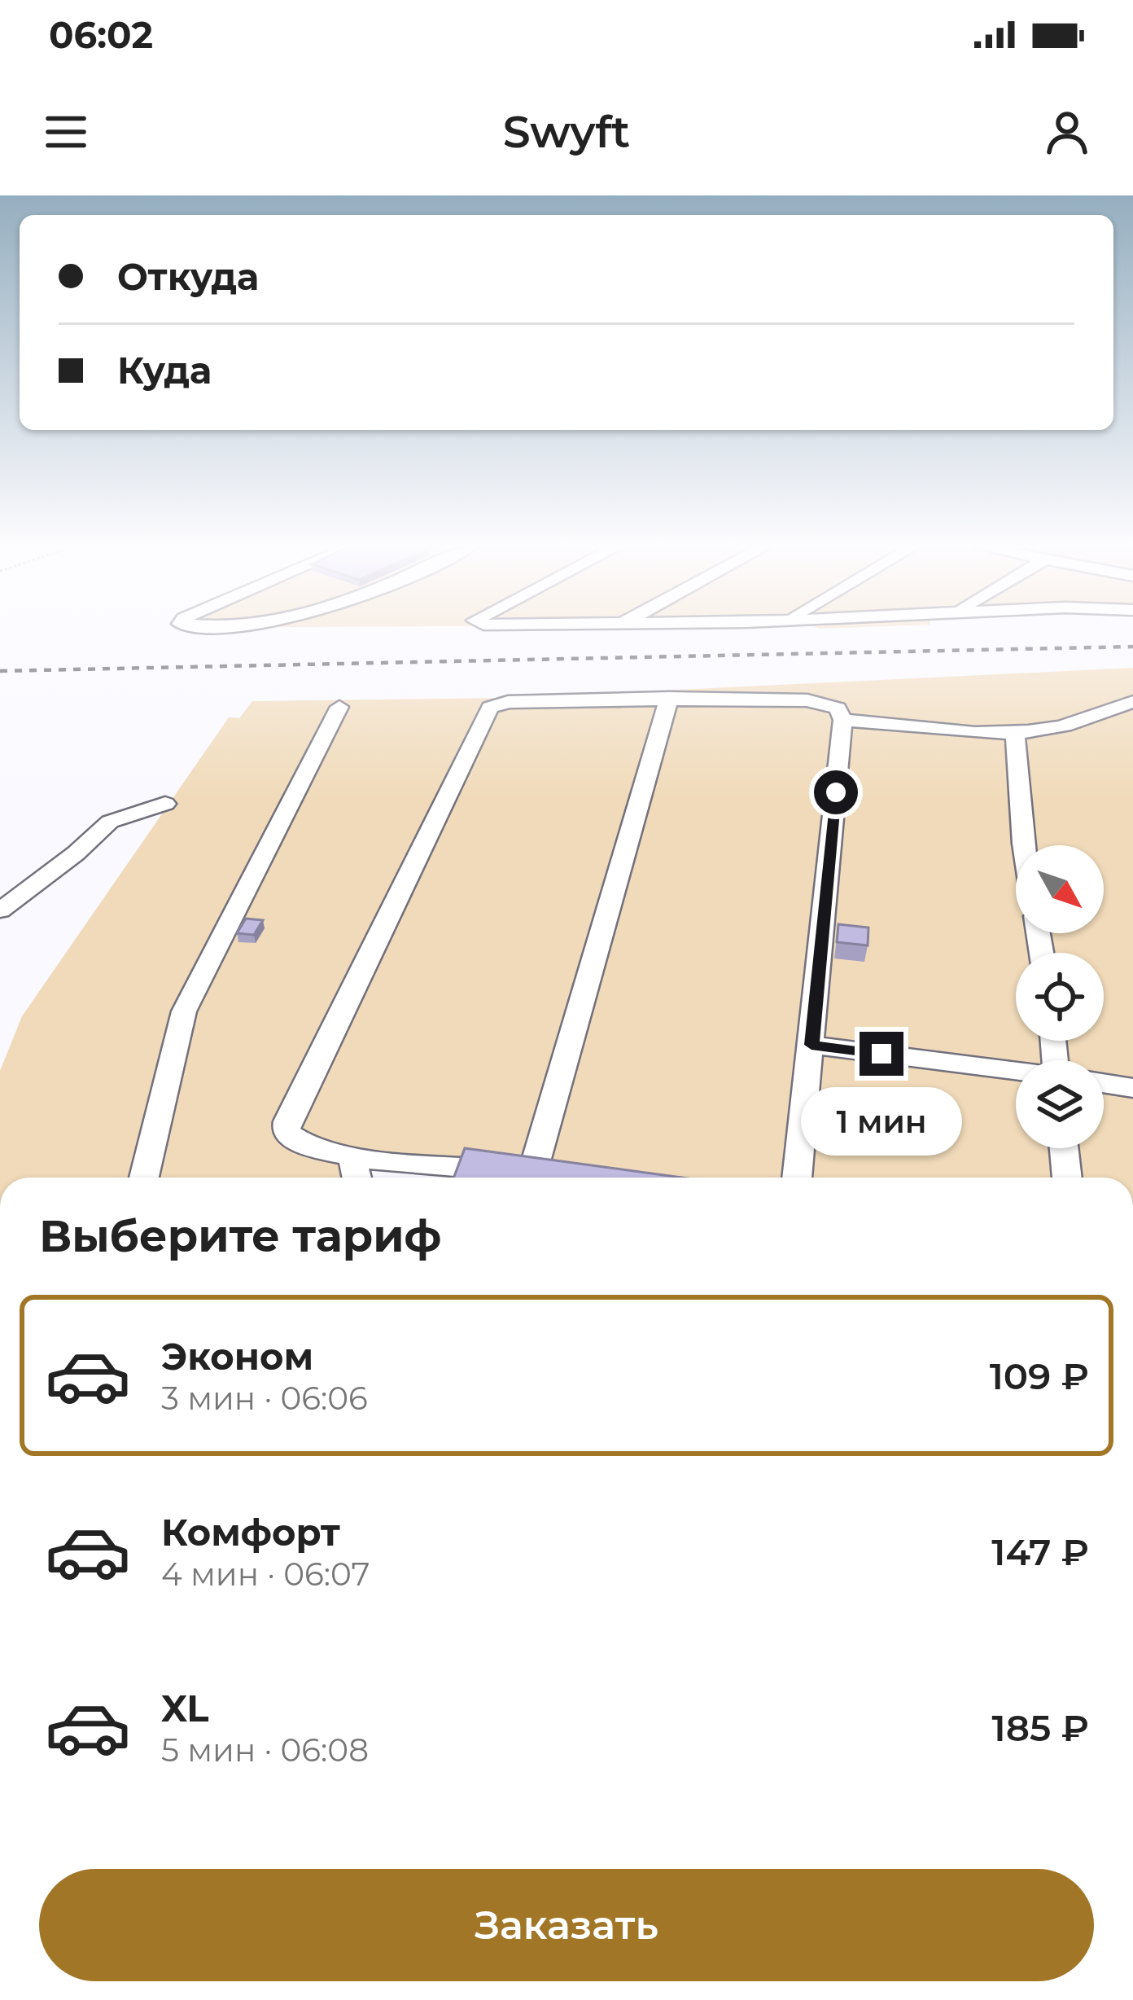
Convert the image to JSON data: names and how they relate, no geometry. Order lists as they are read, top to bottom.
{
  "north": "bottom right",
  "page": {
    "status": "06:02",
    "header": "Swyft",
    "banner": ["Откуда", "Куда"],
    "bubble": "1 мин",
    "heading": "Выберите тариф",
    "list": [
      {
        "name": "Эконом",
        "note": "3 мин · 06:06",
        "value": "109 ₽"
      },
      {
        "name": "Комфорт",
        "note": "4 мин · 06:07",
        "value": "147 ₽"
      },
      {
        "name": "XL",
        "note": "5 мин · 06:08",
        "value": "185 ₽"
      }
    ],
    "buttons": "Заказать"
  }
}
